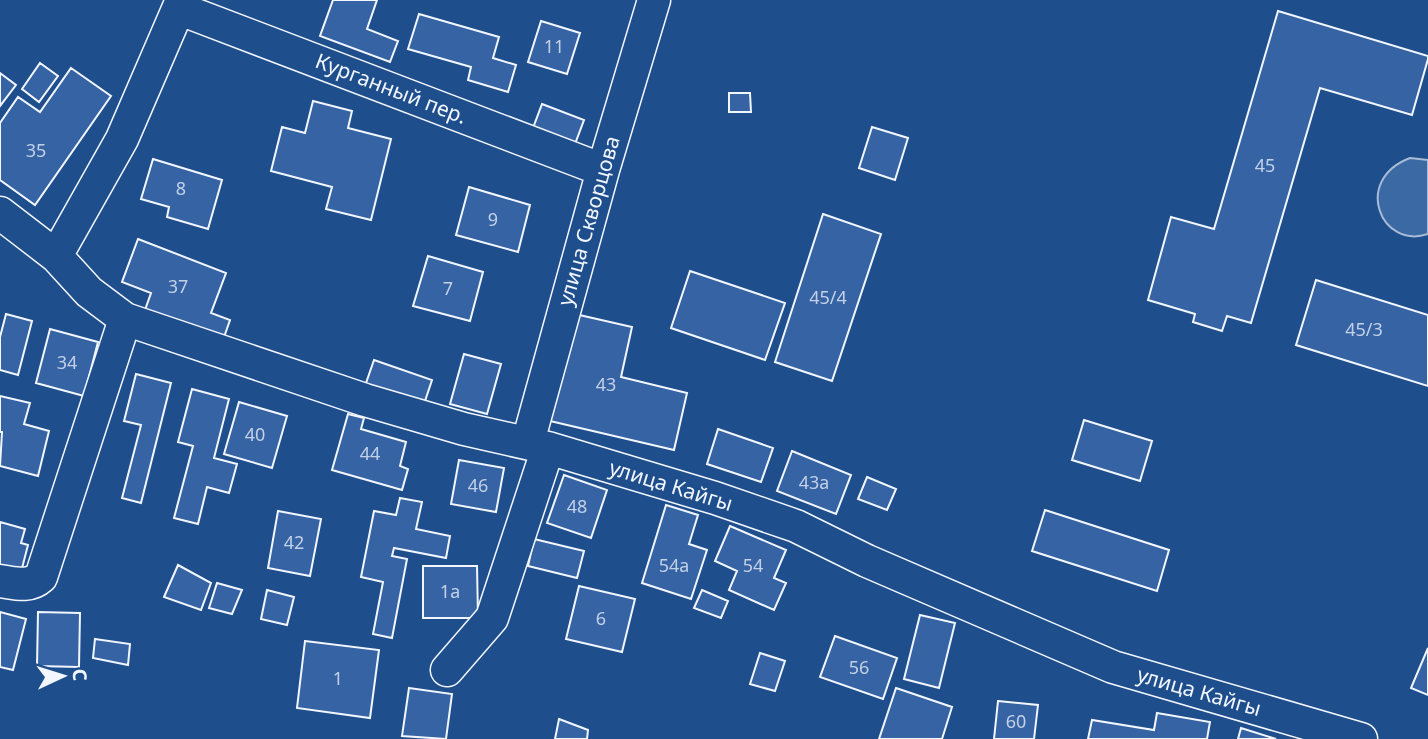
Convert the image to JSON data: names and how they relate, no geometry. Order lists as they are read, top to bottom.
{
  "streets": {
    "street": ["Курганный пер.", "улица Скворцова", "улица Кайгы"]
  },
  "crossings": [
    ["Курганный пер.", "улица Скворцова"],
    ["улица Скворцова", "улица Кайгы"]
  ],
  "house_numbers": [
    "11",
    "35",
    "45",
    "8",
    "9",
    "37",
    "7",
    "45/4",
    "45/3",
    "34",
    "43",
    "40",
    "44",
    "43а",
    "46",
    "48",
    "42",
    "54а",
    "54",
    "1а",
    "6",
    "56",
    "1",
    "60"
  ],
  "north": "right"
}
